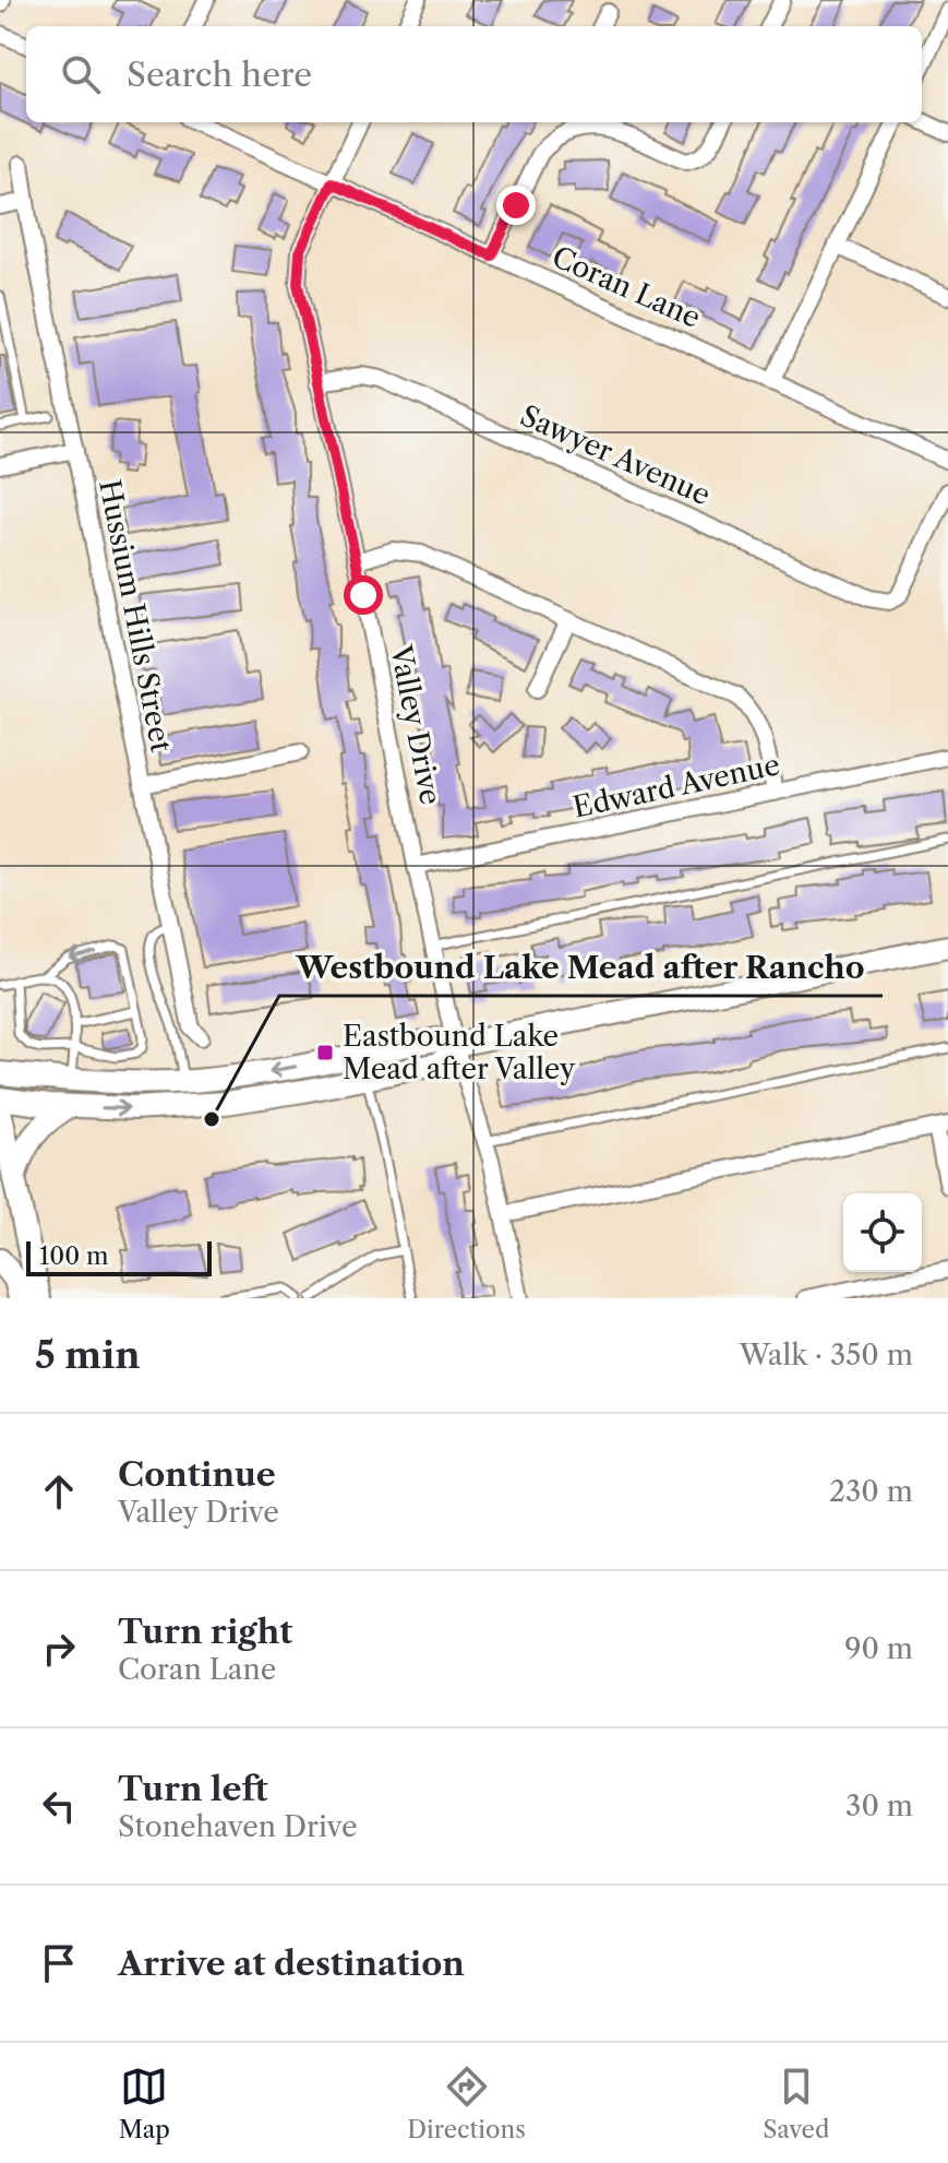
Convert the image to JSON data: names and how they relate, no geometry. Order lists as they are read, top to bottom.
{
  "streets": {
    "street": [
      "Coran Lane",
      "Sawyer Avenue",
      "Hussium Hills Street",
      "Valley Drive",
      "Edward Avenue"
    ]
  },
  "crossings": [
    ["Coran Lane", "Valley Drive"],
    ["Sawyer Avenue", "Valley Drive"],
    ["Valley Drive", "Edward Avenue"]
  ],
  "places": {
    "transit": ["Eastbound Lake Mead after Valley"],
    "other": ["Westbound Lake Mead after Rancho"]
  },
  "scale_bar": "100 m",
  "page": {
    "search": "Search here",
    "scale": "100 m",
    "heading": ["5 min", "Walk · 350 m"],
    "list": [
      ["Continue", "Valley Drive", "230 m"],
      ["Turn right", "Coran Lane", "90 m"],
      ["Turn left", "Stonehaven Drive", "30 m"],
      "Arrive at destination"
    ],
    "nav": ["Map", "Directions", "Saved"]
  }
}
